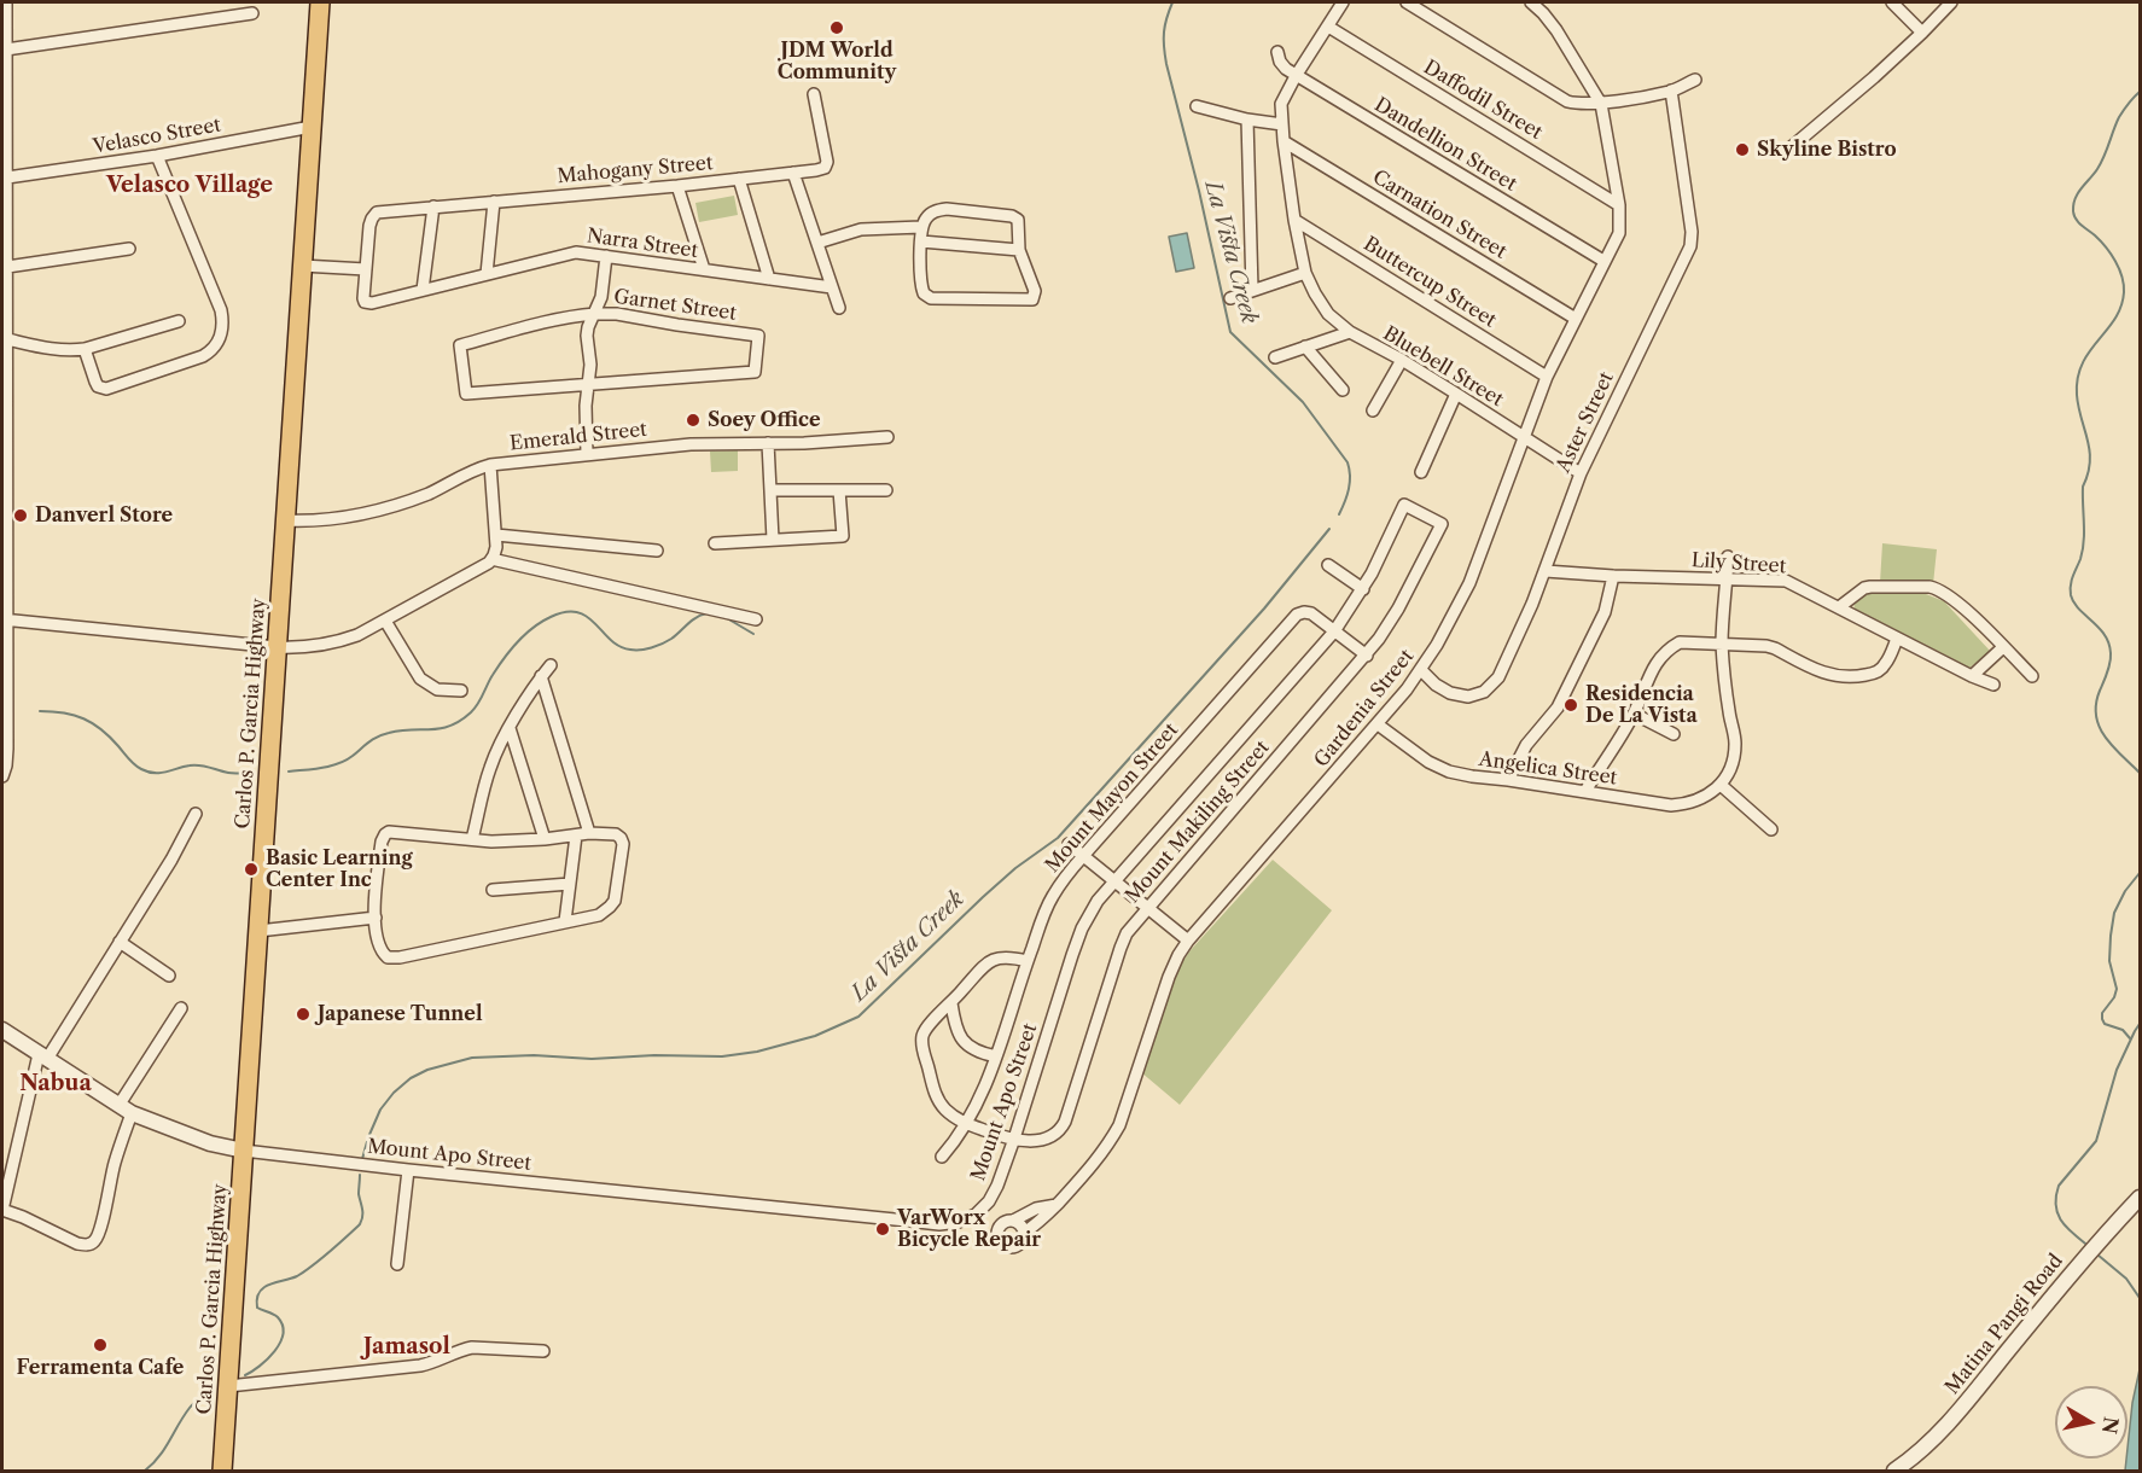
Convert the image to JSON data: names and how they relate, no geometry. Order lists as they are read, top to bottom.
{
  "streets": {
    "highway": ["Carlos P. Garcia Highway"],
    "street": [
      "Daffodil Street",
      "Velasco Street",
      "Dandellion Street",
      "Mahogany Street",
      "Carnation Street",
      "Narra Street",
      "Buttercup Street",
      "Garnet Street",
      "Bluebell Street",
      "Aster Street",
      "Emerald Street",
      "Lily Street",
      "Gardenia Street",
      "Angelica Street",
      "Mount Mayon Street",
      "Mount Makiling Street",
      "Mount Apo Street",
      "Matina Pangi Road"
    ]
  },
  "crossings": [
    ["Daffodil Street", "Bluebell Street"],
    ["Daffodil Street", "Gardenia Street"],
    ["Velasco Street", "Carlos P. Garcia Highway"],
    ["Dandellion Street", "Bluebell Street"],
    ["Dandellion Street", "Gardenia Street"],
    ["Mahogany Street", "Narra Street"],
    ["Carnation Street", "Bluebell Street"],
    ["Carnation Street", "Gardenia Street"],
    ["Buttercup Street", "Bluebell Street"],
    ["Buttercup Street", "Gardenia Street"],
    ["Bluebell Street", "Aster Street"],
    ["Bluebell Street", "Gardenia Street"],
    ["Aster Street", "Lily Street"],
    ["Aster Street", "Gardenia Street"],
    ["Emerald Street", "Carlos P. Garcia Highway"],
    ["Gardenia Street", "Angelica Street"],
    ["Carlos P. Garcia Highway", "Mount Apo Street"],
    ["Mount Mayon Street", "Mount Apo Street"],
    ["Mount Makiling Street", "Mount Apo Street"]
  ],
  "districts": ["Velasco Village", "Nabua", "Jamasol"],
  "water": ["La Vista Creek"],
  "places": [
    "JDM World Community",
    "Skyline Bistro",
    "Soey Office",
    "Danverl Store",
    "Residencia De La Vista",
    "Basic Learning Center Inc",
    "Japanese Tunnel",
    "VarWorx Bicycle Repair",
    "Ferramenta Cafe"
  ],
  "north": "right"
}
